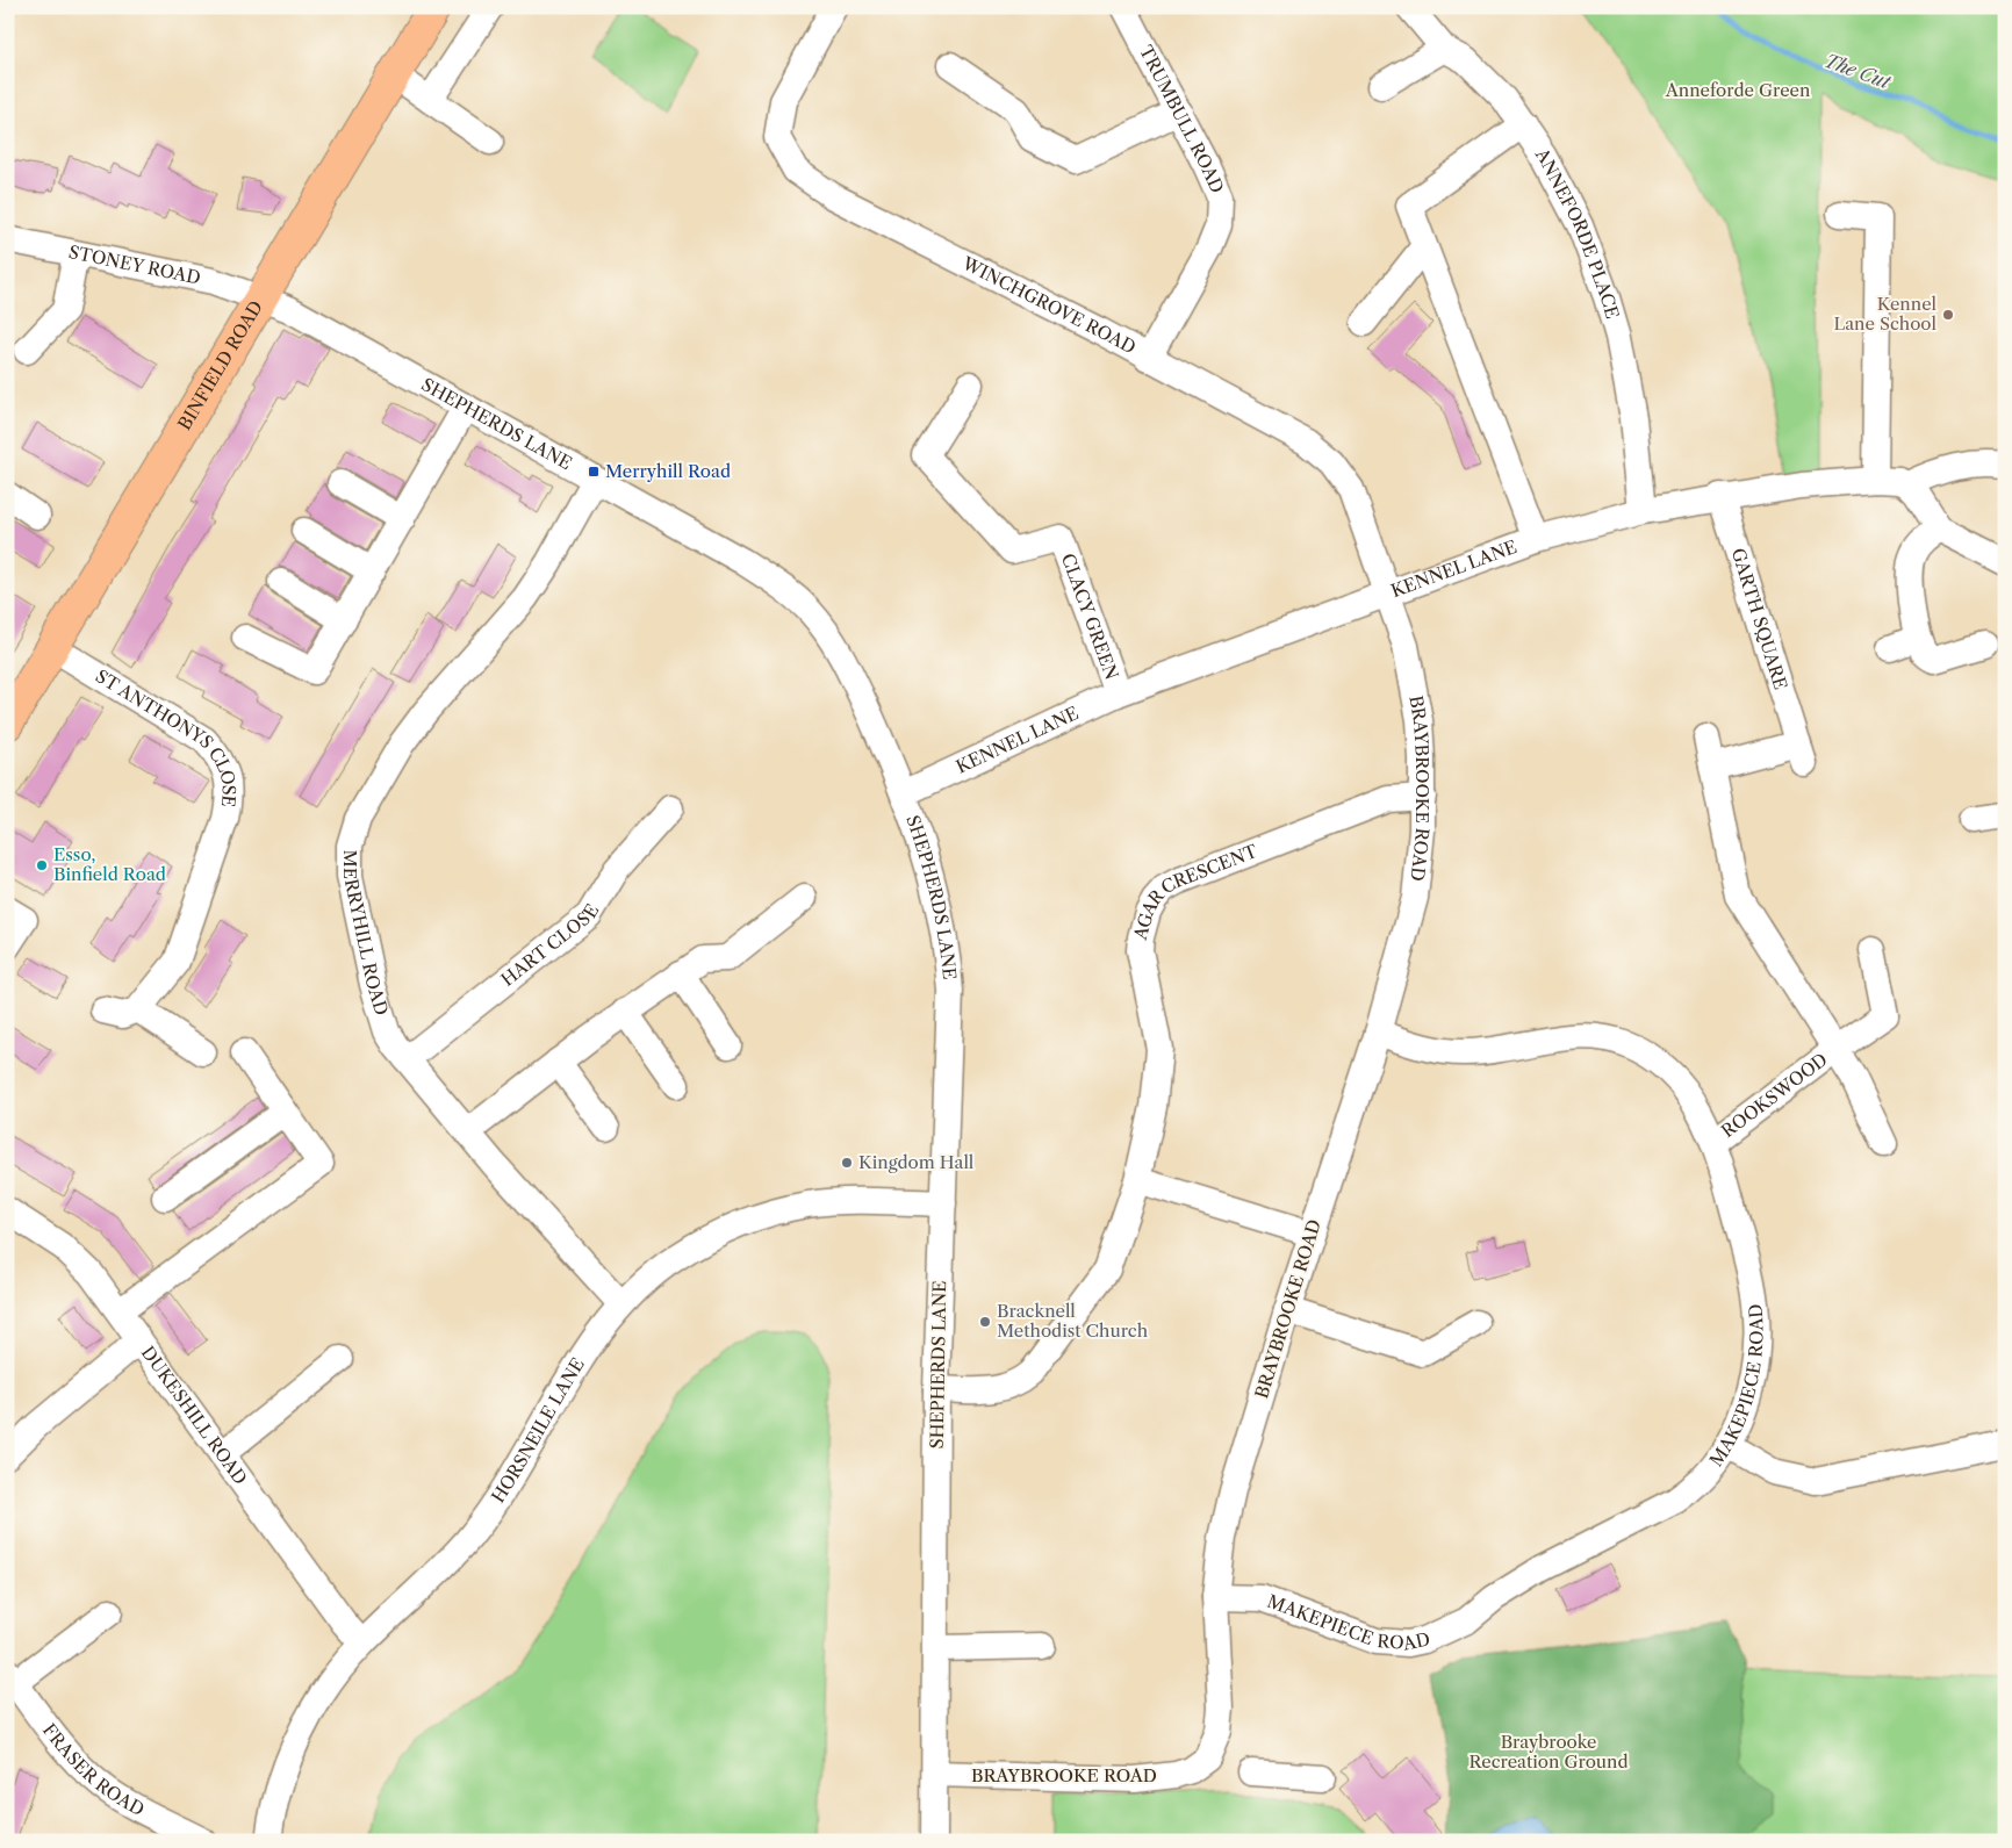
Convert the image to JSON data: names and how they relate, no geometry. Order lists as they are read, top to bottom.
{
  "streets": {
    "main road": ["BINFIELD ROAD"],
    "street": [
      "TRUMBULL ROAD",
      "ANNEFORDE PLACE",
      "STONEY ROAD",
      "WINCHGROVE ROAD",
      "SHEPHERDS LANE",
      "KENNEL LANE",
      "CLACY GREEN",
      "GARTH SQUARE",
      "ST ANTHONYS CLOSE",
      "BRAYBROOKE ROAD",
      "AGAR CRESCENT",
      "MERRYHILL ROAD",
      "HART CLOSE",
      "ROOKSWOOD",
      "MAKEPIECE ROAD",
      "DUKESHILL ROAD",
      "HORSNEILE LANE",
      "FRASER ROAD"
    ]
  },
  "crossings": [
    ["TRUMBULL ROAD", "WINCHGROVE ROAD"],
    ["ANNEFORDE PLACE", "KENNEL LANE"],
    ["STONEY ROAD", "BINFIELD ROAD"],
    ["STONEY ROAD", "SHEPHERDS LANE"],
    ["WINCHGROVE ROAD", "KENNEL LANE"],
    ["WINCHGROVE ROAD", "BRAYBROOKE ROAD"],
    ["BINFIELD ROAD", "SHEPHERDS LANE"],
    ["BINFIELD ROAD", "ST ANTHONYS CLOSE"],
    ["SHEPHERDS LANE", "KENNEL LANE"],
    ["SHEPHERDS LANE", "BRAYBROOKE ROAD"],
    ["SHEPHERDS LANE", "AGAR CRESCENT"],
    ["SHEPHERDS LANE", "MERRYHILL ROAD"],
    ["SHEPHERDS LANE", "HORSNEILE LANE"],
    ["KENNEL LANE", "CLACY GREEN"],
    ["KENNEL LANE", "GARTH SQUARE"],
    ["KENNEL LANE", "BRAYBROOKE ROAD"],
    ["BRAYBROOKE ROAD", "AGAR CRESCENT"],
    ["BRAYBROOKE ROAD", "MAKEPIECE ROAD"],
    ["MERRYHILL ROAD", "HART CLOSE"],
    ["MERRYHILL ROAD", "HORSNEILE LANE"],
    ["ROOKSWOOD", "MAKEPIECE ROAD"],
    ["DUKESHILL ROAD", "HORSNEILE LANE"]
  ],
  "water": ["The Cut"],
  "parks": ["Anneforde Green", "Braybrooke Recreation Ground"],
  "places": {
    "other": [
      "Kennel Lane School",
      "Esso, Binfield Road",
      "Kingdom Hall",
      "Bracknell Methodist Church"
    ],
    "transit": ["Merryhill Road"]
  }
}
